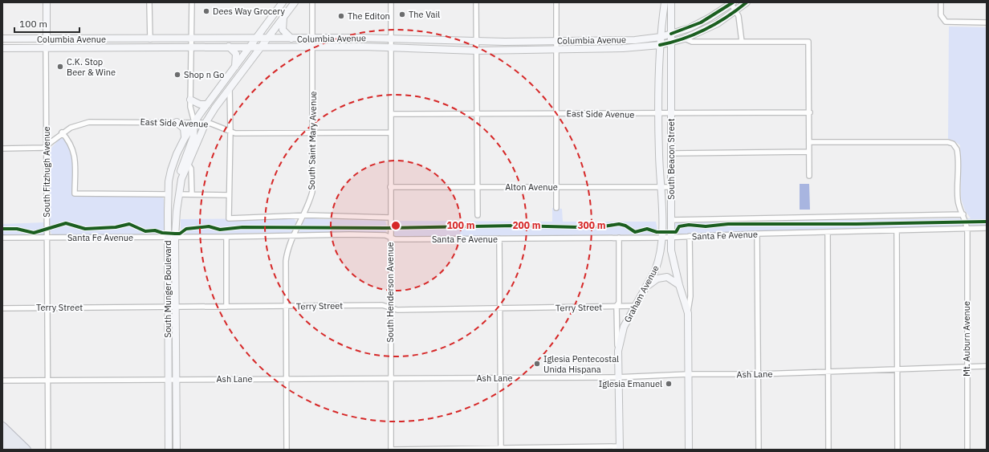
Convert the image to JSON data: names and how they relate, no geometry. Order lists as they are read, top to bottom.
{
  "streets": {
    "main road": [
      "Columbia Avenue",
      "South Beacon Street",
      "South Munger Boulevard",
      "Graham Avenue"
    ],
    "street": [
      "East Side Avenue",
      "South Saint Mary Avenue",
      "South Fitzhugh Avenue",
      "Alton Avenue",
      "Santa Fe Avenue",
      "South Henderson Avenue",
      "Terry Street",
      "Mt. Auburn Avenue",
      "Ash Lane"
    ]
  },
  "crossings": [
    ["Columbia Avenue", "South Saint Mary Avenue"],
    ["Columbia Avenue", "South Beacon Street"],
    ["Columbia Avenue", "South Fitzhugh Avenue"],
    ["Columbia Avenue", "South Munger Boulevard"],
    ["Columbia Avenue", "South Henderson Avenue"],
    ["East Side Avenue", "South Saint Mary Avenue"],
    ["East Side Avenue", "South Beacon Street"],
    ["East Side Avenue", "South Fitzhugh Avenue"],
    ["East Side Avenue", "South Munger Boulevard"],
    ["East Side Avenue", "South Henderson Avenue"],
    ["South Saint Mary Avenue", "Santa Fe Avenue"],
    ["South Saint Mary Avenue", "Terry Street"],
    ["South Saint Mary Avenue", "Ash Lane"],
    ["South Beacon Street", "Alton Avenue"],
    ["South Beacon Street", "Santa Fe Avenue"],
    ["South Beacon Street", "Graham Avenue"],
    ["South Beacon Street", "Ash Lane"],
    ["South Fitzhugh Avenue", "Santa Fe Avenue"],
    ["South Fitzhugh Avenue", "Terry Street"],
    ["South Fitzhugh Avenue", "Ash Lane"],
    ["Alton Avenue", "South Henderson Avenue"],
    ["Santa Fe Avenue", "South Munger Boulevard"],
    ["Santa Fe Avenue", "South Henderson Avenue"],
    ["Santa Fe Avenue", "Graham Avenue"],
    ["Santa Fe Avenue", "Mt. Auburn Avenue"],
    ["South Munger Boulevard", "Terry Street"],
    ["South Munger Boulevard", "Ash Lane"],
    ["South Henderson Avenue", "Terry Street"],
    ["South Henderson Avenue", "Ash Lane"],
    ["Graham Avenue", "Terry Street"],
    ["Graham Avenue", "Ash Lane"],
    ["Mt. Auburn Avenue", "Ash Lane"]
  ],
  "places": [
    "Dees Way Grocery",
    "The Vail",
    "The Editon",
    "C.K. Stop Beer & Wine",
    "Shop n Go",
    "Iglesia Pentecostal Unida Hispana",
    "Iglesia Emanuel"
  ],
  "scale_bar": "100 m",
  "rings": ["100 m", "200 m", "300 m"]
}
